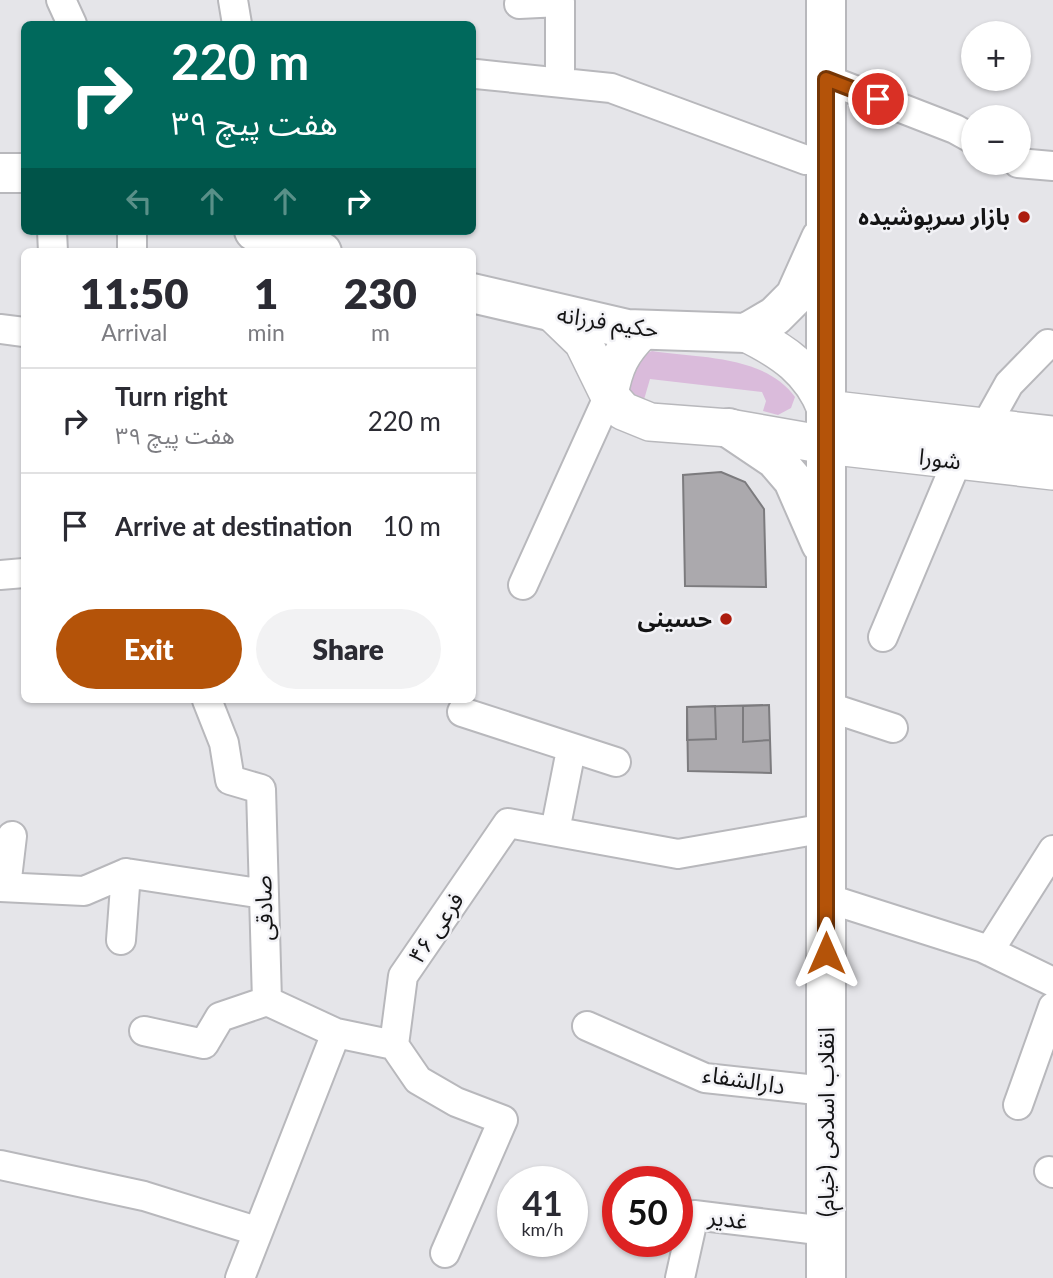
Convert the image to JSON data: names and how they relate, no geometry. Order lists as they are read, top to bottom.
{
  "streets": {
    "main road": ["حکیم فرزانه", "انقلاب اسلامی (خیام)"],
    "street": [
      "شورا",
      "صادقی",
      "فرعی ۴۶",
      "دارالشفاء",
      "غدیر"
    ]
  },
  "crossings": [
    ["شورا", "انقلاب اسلامی (خیام)"],
    ["فرعی ۴۶", "انقلاب اسلامی (خیام)"],
    ["دارالشفاء", "انقلاب اسلامی (خیام)"],
    ["انقلاب اسلامی (خیام)", "غدیر"]
  ],
  "places": ["بازار سرپوشیده", "حسینی"],
  "page": {
    "map_buttons": ["+", "−"],
    "turn": ["220 m", "هفت پیچ ۳۹"],
    "eta": [
      "11:50",
      "Arrival",
      "1",
      "min",
      "230",
      "m"
    ],
    "list": [
      {
        "name": "Turn right",
        "note": "هفت پیچ ۳۹",
        "value": "220 m"
      },
      {
        "name": "Arrive at destination",
        "value": "10 m"
      }
    ],
    "buttons": ["Exit", "Share"],
    "speed": "41 km/h",
    "limit": "50"
  }
}
